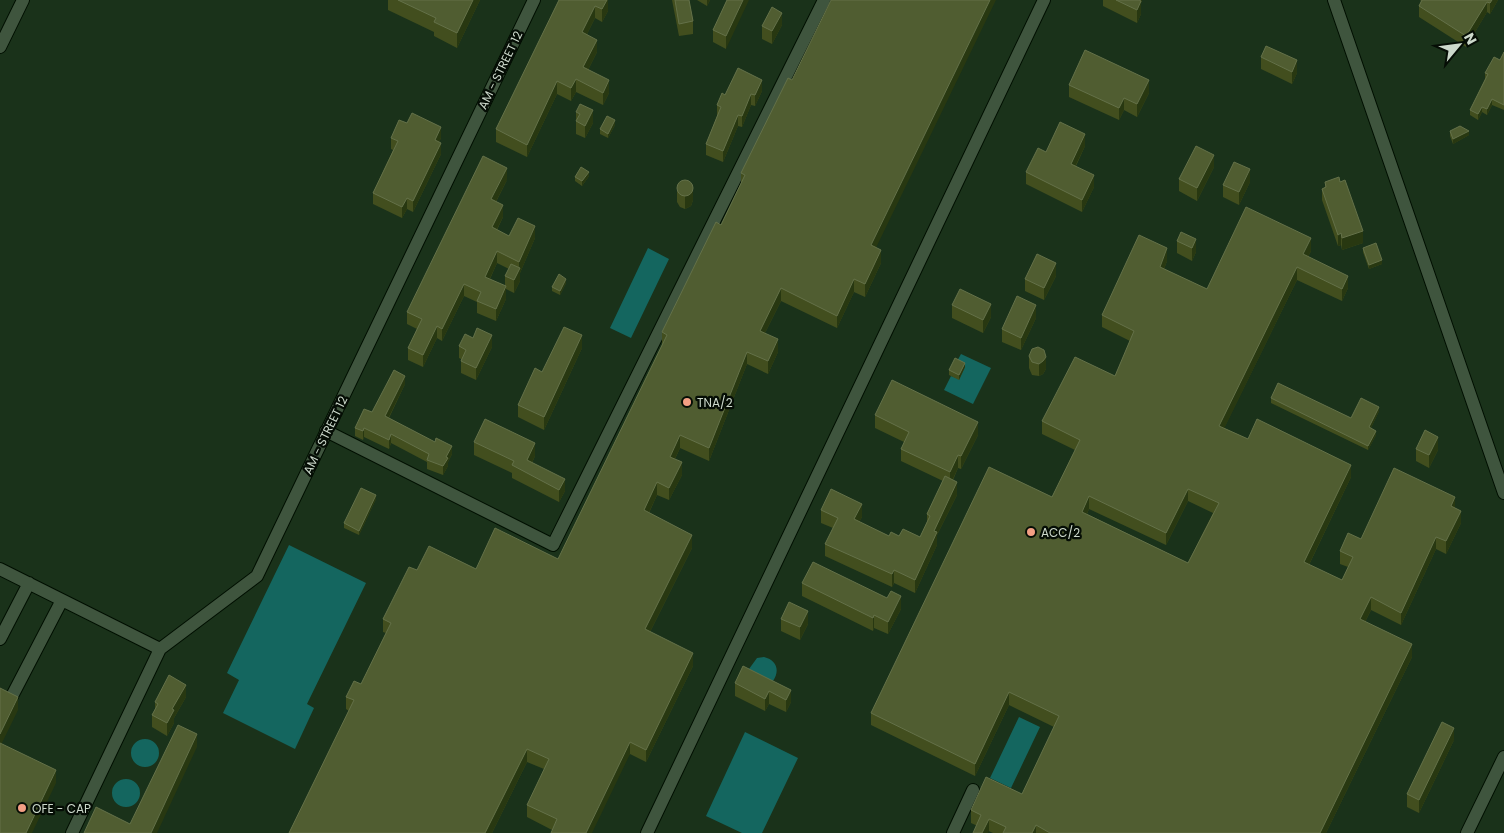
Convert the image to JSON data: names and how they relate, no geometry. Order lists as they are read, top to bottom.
{
  "streets": {
    "lane": ["AM - STREET 12"]
  },
  "places": ["TNA/2", "ACC/2", "OFE - CAP"],
  "north": "top right"
}
